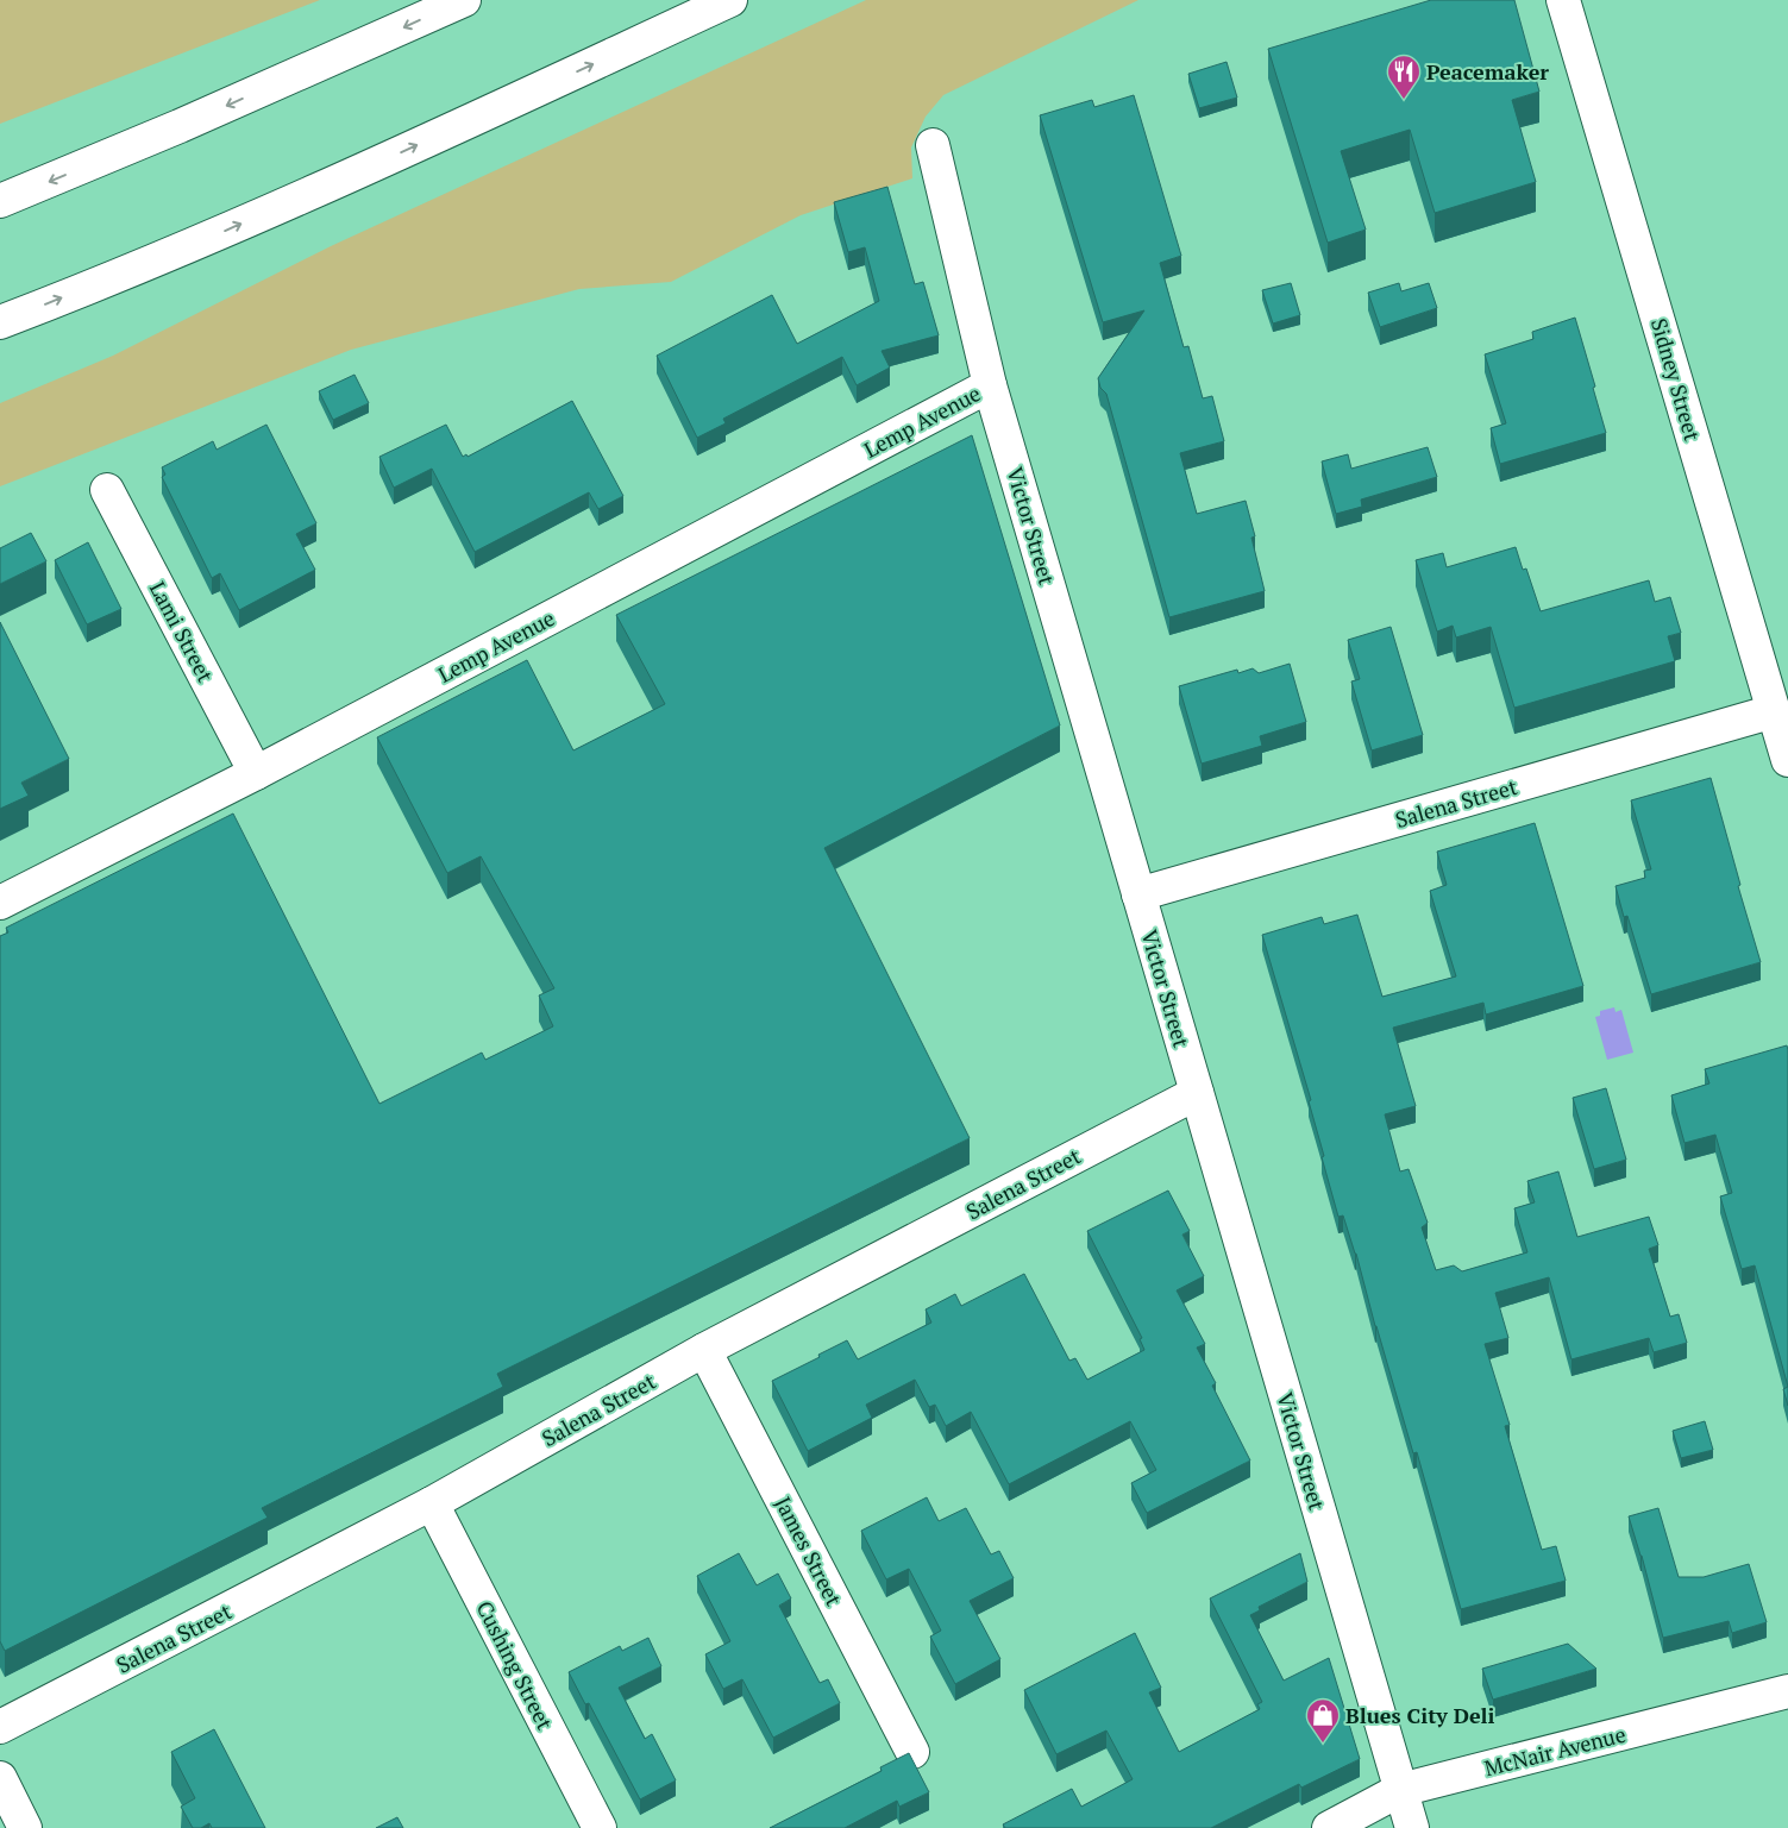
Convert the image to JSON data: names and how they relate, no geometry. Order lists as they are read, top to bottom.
{
  "streets": {
    "main road": [
      "Sidney Street",
      "Lemp Avenue",
      "Victor Street",
      "Lami Street",
      "Salena Street",
      "James Street",
      "Cushing Street",
      "McNair Avenue"
    ]
  },
  "crossings": [
    ["Sidney Street", "Salena Street"],
    ["Lemp Avenue", "Victor Street"],
    ["Lemp Avenue", "Lami Street"],
    ["Victor Street", "Salena Street"],
    ["Victor Street", "McNair Avenue"],
    ["Salena Street", "James Street"],
    ["Salena Street", "Cushing Street"]
  ],
  "places": {
    "restaurant": ["Peacemaker"],
    "shop": ["Blues City Deli"]
  }
}
